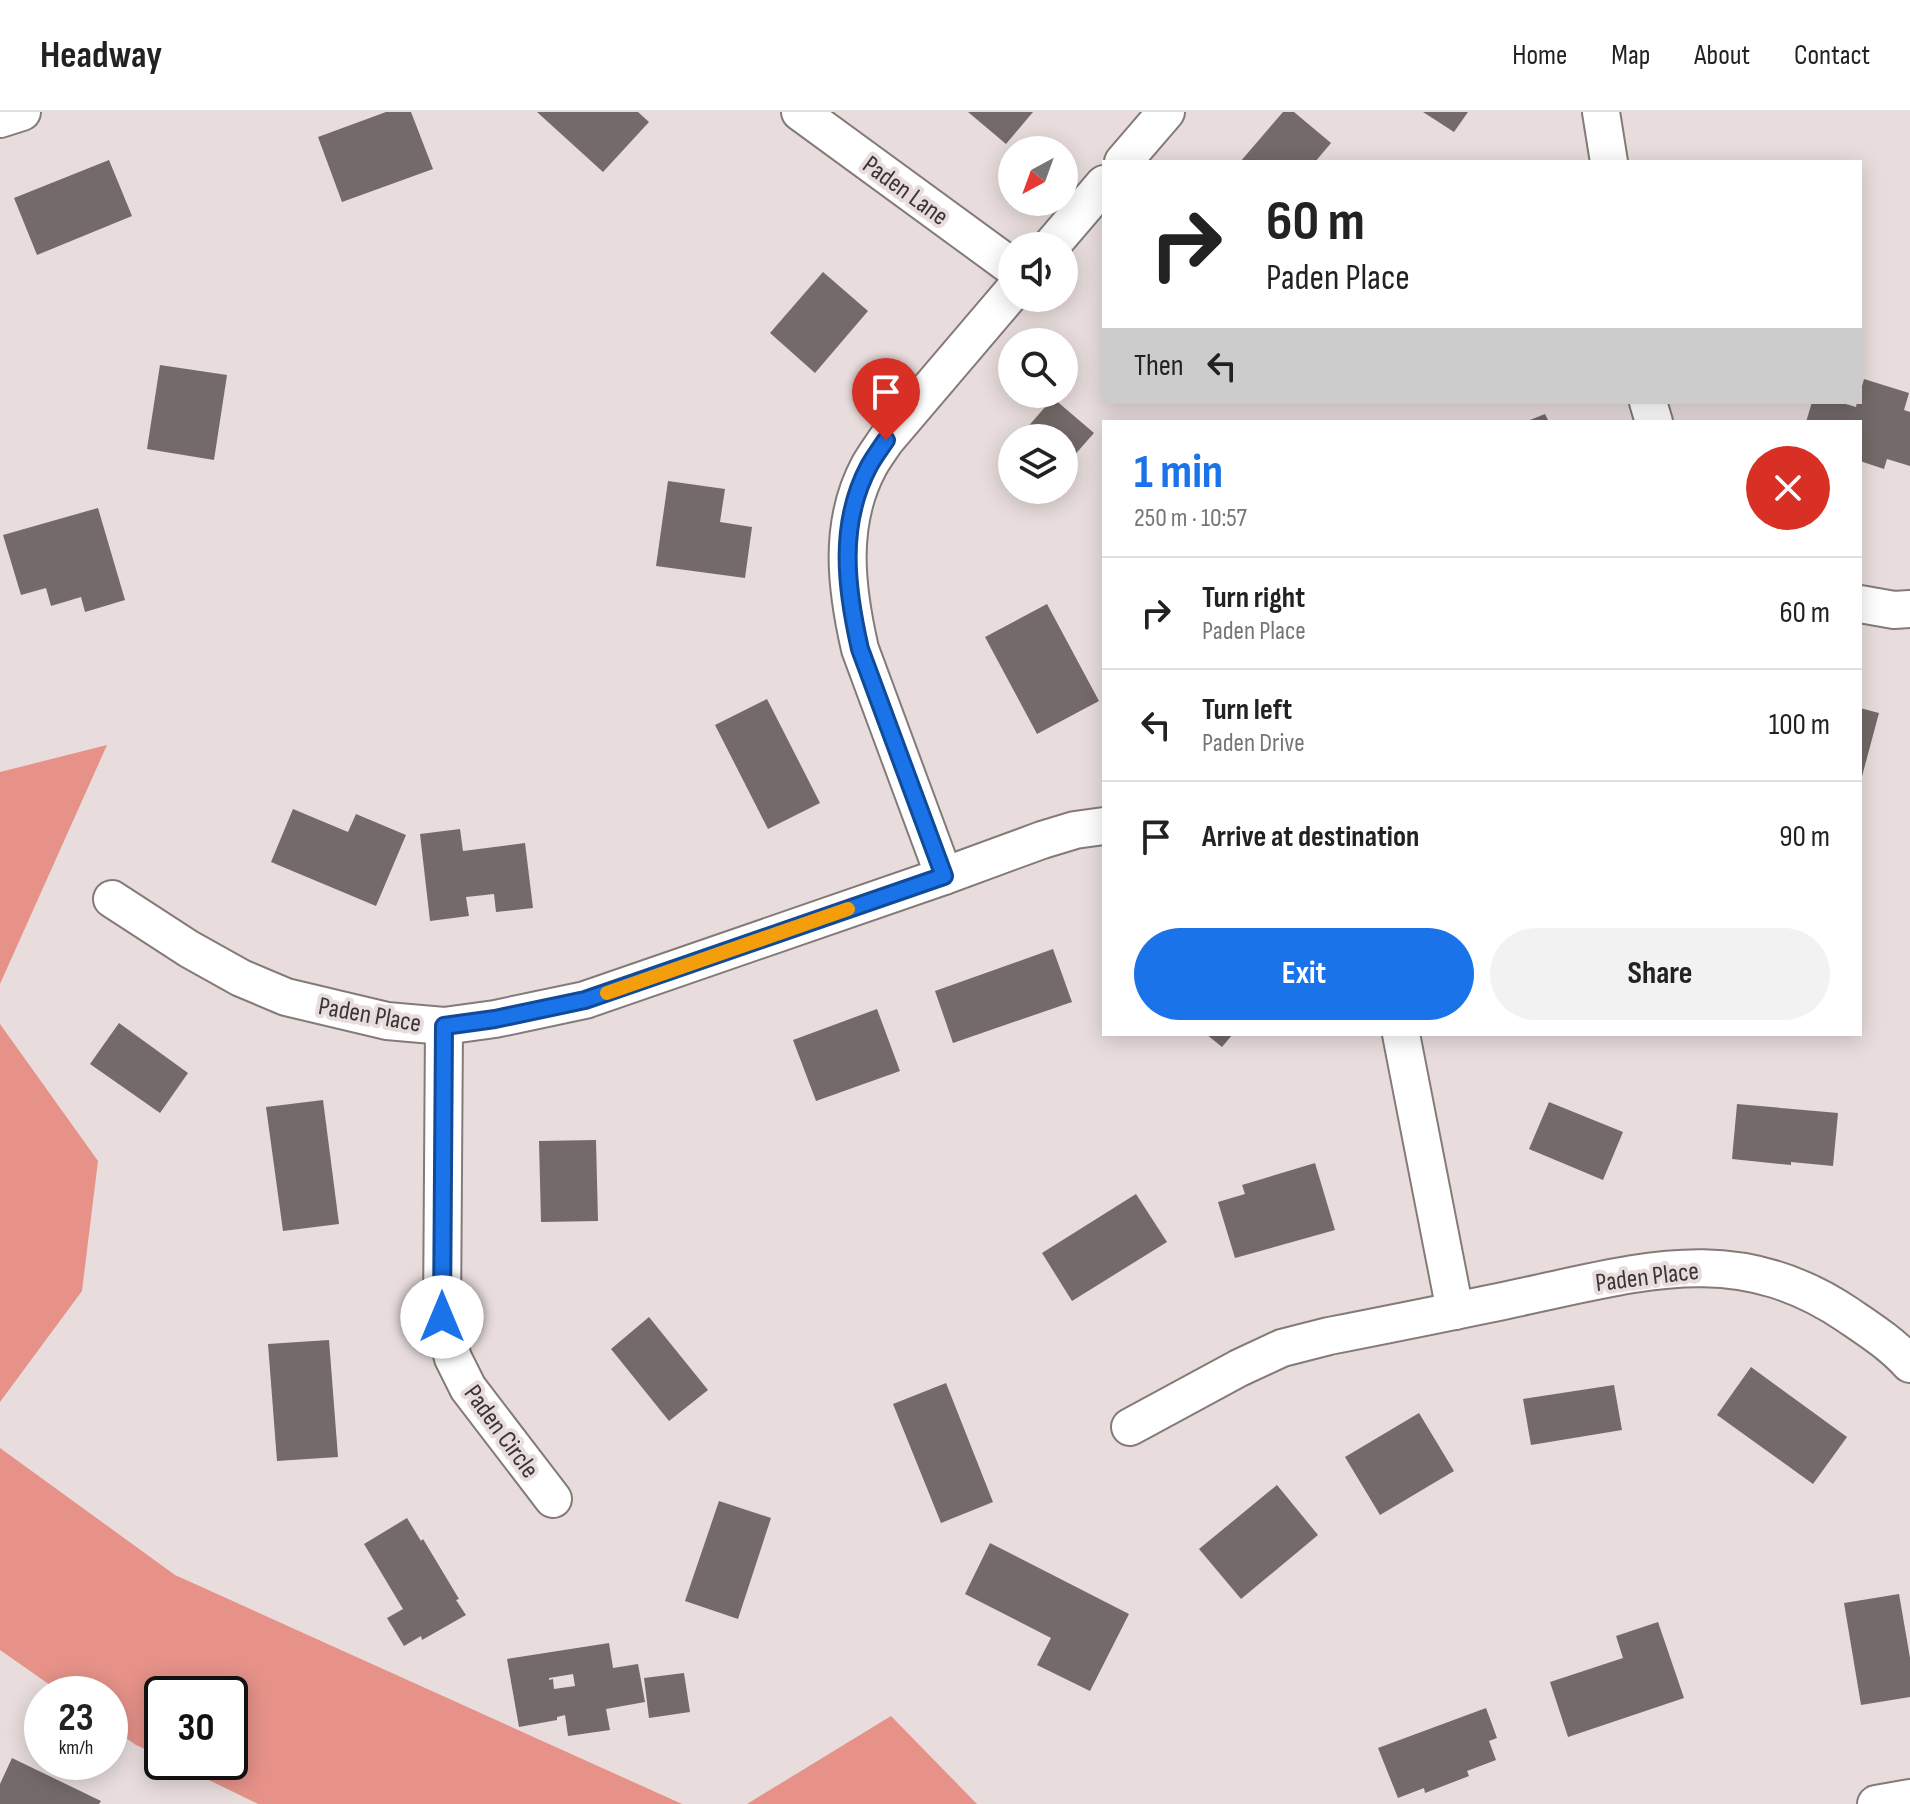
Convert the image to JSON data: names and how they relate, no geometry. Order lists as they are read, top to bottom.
{
  "streets": {
    "street": ["Paden Lane", "Paden Place", "Paden Circle"]
  },
  "crossings": [
    ["Paden Place", "Paden Circle"]
  ],
  "north": "bottom left",
  "page": {
    "header": "Headway",
    "nav": [
      "Home",
      "Map",
      "About",
      "Contact"
    ],
    "turn": ["60 m", "Paden Place"],
    "then": "Then",
    "heading": ["1 min", "250 m · 10:57"],
    "list": [
      {
        "name": "Turn right",
        "note": "Paden Place",
        "value": "60 m"
      },
      {
        "name": "Turn left",
        "note": "Paden Drive",
        "value": "100 m"
      },
      {
        "name": "Arrive at destination",
        "value": "90 m"
      }
    ],
    "buttons": ["Exit", "Share"],
    "speed": "23 km/h",
    "limit": "30"
  }
}
